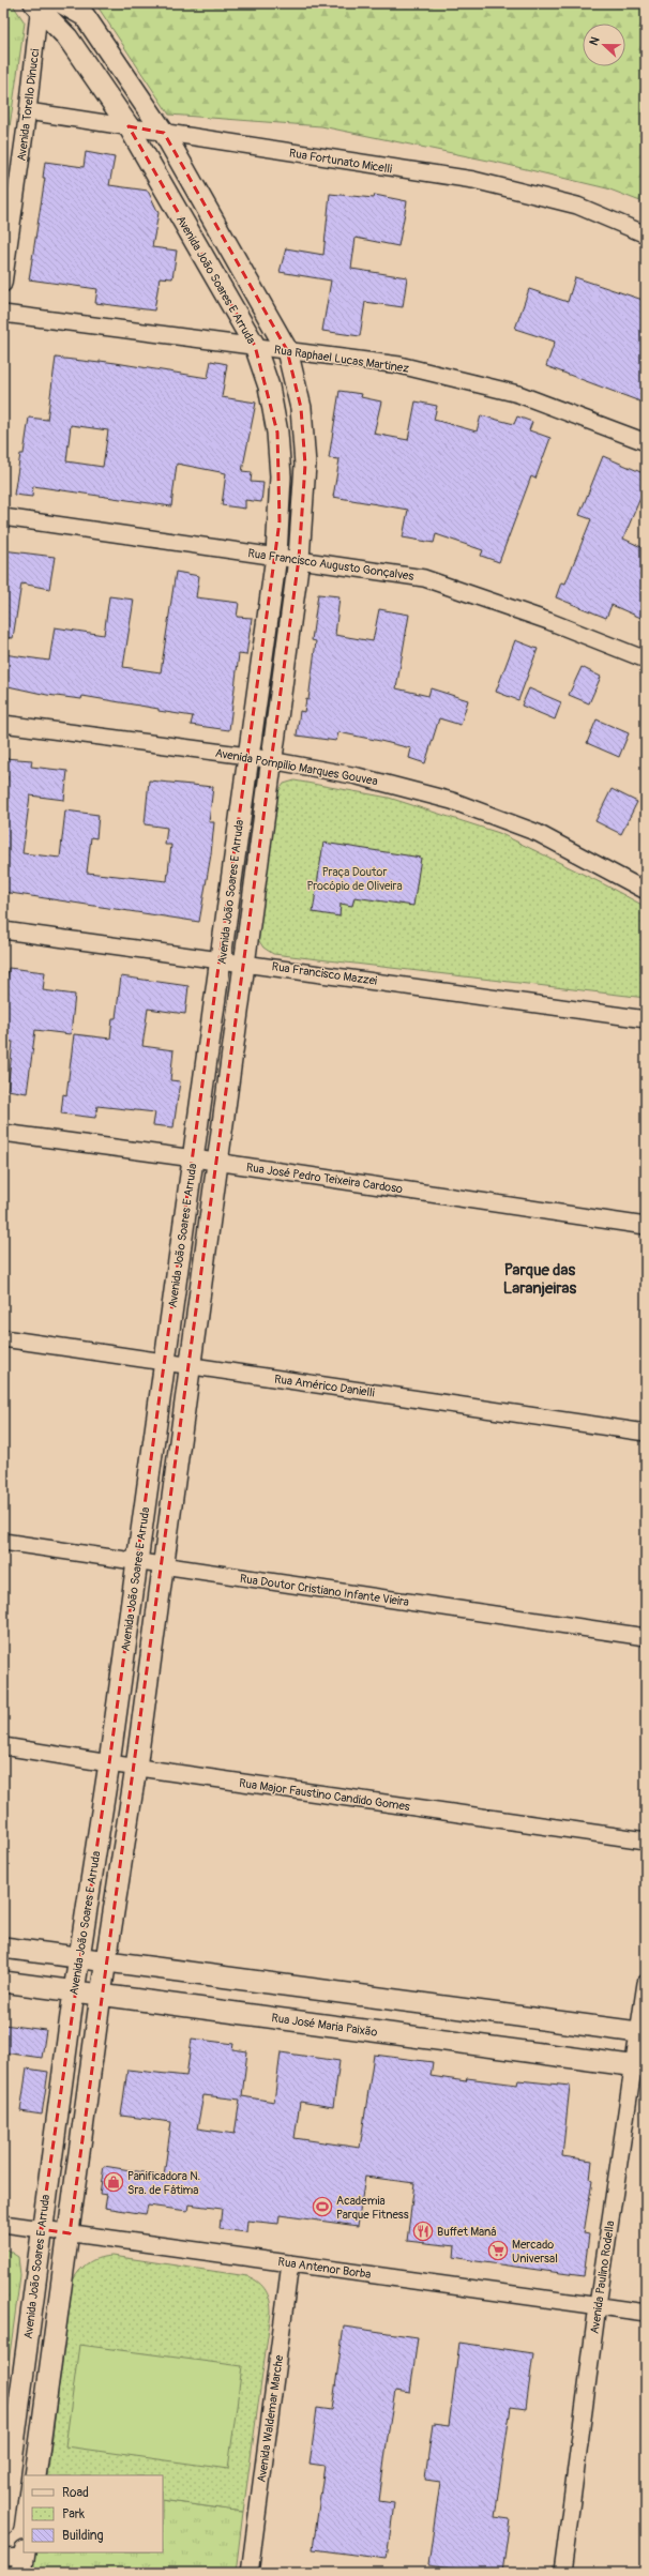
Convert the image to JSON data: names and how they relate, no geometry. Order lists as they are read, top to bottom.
{
  "streets": {
    "street": [
      "Avenida Torello Dinucci",
      "Rua Fortunato Micelli",
      "Avenida João Soares E Arruda",
      "Rua Raphael Lucas Martinez",
      "Rua Francisco Augusto Gonçalves",
      "Avenida Pompilio Marques Gouvea",
      "Rua Francisco Mazzei",
      "Rua José Pedro Teixeira Cardoso",
      "Rua Américo Danielli",
      "Rua Doutor Cristiano Infante Vieira",
      "Rua Major Faustino Candido Gomes",
      "Rua José Maria Paixão",
      "Rua Antenor Borba",
      "Avenida Paulino Rodella",
      "Avenida Waldemar Marche"
    ]
  },
  "crossings": [
    ["Avenida Torello Dinucci", "Rua Fortunato Micelli"],
    ["Avenida Torello Dinucci", "Avenida João Soares E Arruda"],
    ["Rua Fortunato Micelli", "Avenida João Soares E Arruda"],
    ["Avenida João Soares E Arruda", "Rua Raphael Lucas Martinez"],
    ["Avenida João Soares E Arruda", "Rua Francisco Augusto Gonçalves"],
    ["Avenida João Soares E Arruda", "Avenida Pompilio Marques Gouvea"],
    ["Avenida João Soares E Arruda", "Rua Francisco Mazzei"],
    ["Avenida João Soares E Arruda", "Rua José Pedro Teixeira Cardoso"],
    ["Avenida João Soares E Arruda", "Rua Américo Danielli"],
    ["Avenida João Soares E Arruda", "Rua Doutor Cristiano Infante Vieira"],
    ["Avenida João Soares E Arruda", "Rua Major Faustino Candido Gomes"],
    ["Avenida João Soares E Arruda", "Rua José Maria Paixão"],
    ["Avenida João Soares E Arruda", "Rua Antenor Borba"],
    ["Rua José Maria Paixão", "Avenida Paulino Rodella"],
    ["Rua Antenor Borba", "Avenida Paulino Rodella"],
    ["Rua Antenor Borba", "Avenida Waldemar Marche"]
  ],
  "districts": ["Parque das Laranjeiras"],
  "parks": ["Praça Doutor Procópio de Oliveira"],
  "places": {
    "shop": ["Panificadora N. Sra. de Fátima"],
    "sports": ["Academia Parque Fitness"],
    "restaurant": ["Buffet Maná"],
    "supermarket": ["Mercado Universal"]
  },
  "legend": ["Road", "Park", "Building"],
  "north": "left"
}
